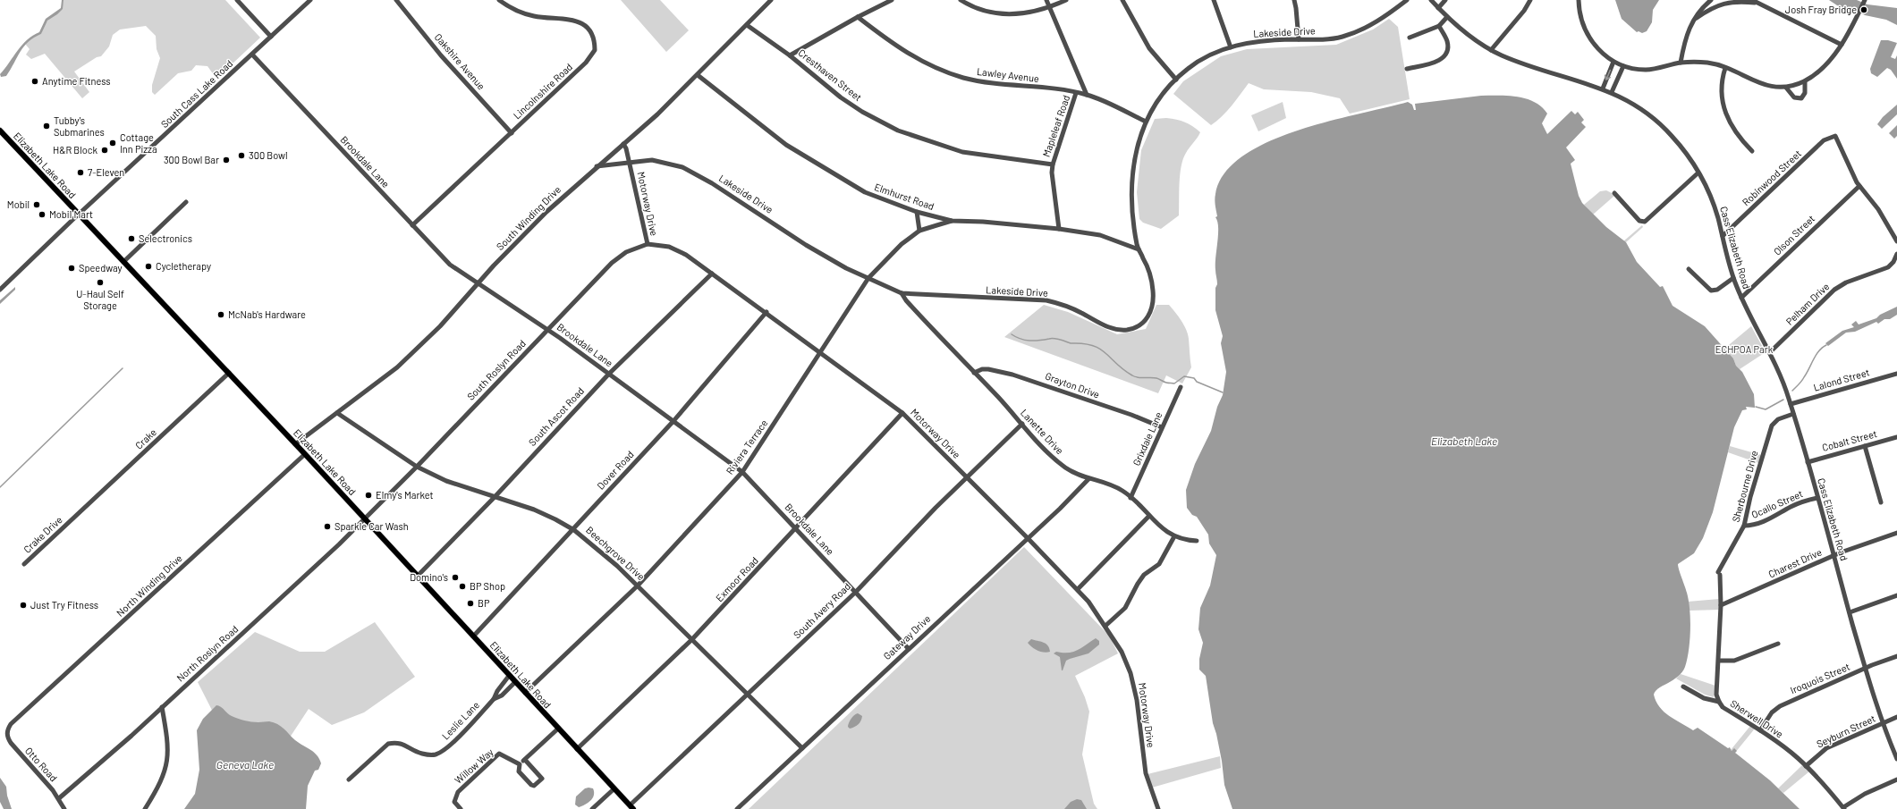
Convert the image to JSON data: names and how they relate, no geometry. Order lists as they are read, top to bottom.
{
  "streets": {
    "main road": ["Elizabeth Lake Road"],
    "street": [
      "Lakeside Drive",
      "Oakshire Avenue",
      "Cresthaven Street",
      "Lawley Avenue",
      "Lincolnshire Road",
      "South Cass Lake Road",
      "Mapleleaf Road",
      "Brookdale Lane",
      "Robinwood Street",
      "Elmhurst Road",
      "Motorway Drive",
      "South Winding Drive",
      "Olson Street",
      "Cass Elizabeth Road",
      "Pelham Drive",
      "South Roslyn Road",
      "Lalond Street",
      "Grayton Drive",
      "South Ascot Road",
      "Lanette Drive",
      "Crake",
      "Grixdale Lane",
      "Cobalt Street",
      "Riviera Terrace",
      "Dover Road",
      "Sherbourne Drive",
      "Ocallo Street",
      "Crake Drive",
      "Beechgrove Drive",
      "Charest Drive",
      "Exmoor Road",
      "North Winding Drive",
      "South Avery Road",
      "Gateway Drive",
      "North Roslyn Road",
      "Iroquois Street",
      "Sherwell Drive",
      "Leslie Lane",
      "Seyburn Street",
      "Otto Road",
      "Willow Way"
    ]
  },
  "crossings": [
    ["Lakeside Drive", "Lawley Avenue"],
    ["Lakeside Drive", "Elmhurst Road"],
    ["Lakeside Drive", "Motorway Drive"],
    ["Lakeside Drive", "South Winding Drive"],
    ["Lakeside Drive", "Lanette Drive"],
    ["Lakeside Drive", "Riviera Terrace"],
    ["Oakshire Avenue", "Lincolnshire Road"],
    ["Cresthaven Street", "Mapleleaf Road"],
    ["Cresthaven Street", "South Winding Drive"],
    ["Lawley Avenue", "Mapleleaf Road"],
    ["Lincolnshire Road", "Brookdale Lane"],
    ["South Cass Lake Road", "Brookdale Lane"],
    ["South Cass Lake Road", "Elizabeth Lake Road"],
    ["Mapleleaf Road", "Elmhurst Road"],
    ["Brookdale Lane", "South Winding Drive"],
    ["Brookdale Lane", "South Roslyn Road"],
    ["Brookdale Lane", "South Ascot Road"],
    ["Brookdale Lane", "Riviera Terrace"],
    ["Brookdale Lane", "Dover Road"],
    ["Brookdale Lane", "Exmoor Road"],
    ["Brookdale Lane", "South Avery Road"],
    ["Brookdale Lane", "Gateway Drive"],
    ["Elizabeth Lake Road", "South Winding Drive"],
    ["Elizabeth Lake Road", "South Roslyn Road"],
    ["Elizabeth Lake Road", "South Ascot Road"],
    ["Elizabeth Lake Road", "Crake"],
    ["Elizabeth Lake Road", "Riviera Terrace"],
    ["Elizabeth Lake Road", "Dover Road"],
    ["Elizabeth Lake Road", "Exmoor Road"],
    ["Elizabeth Lake Road", "North Winding Drive"],
    ["Elizabeth Lake Road", "South Avery Road"],
    ["Elizabeth Lake Road", "North Roslyn Road"],
    ["Elizabeth Lake Road", "Leslie Lane"],
    ["Robinwood Street", "Olson Street"],
    ["Robinwood Street", "Cass Elizabeth Road"],
    ["Elmhurst Road", "South Winding Drive"],
    ["Elmhurst Road", "Riviera Terrace"],
    ["Motorway Drive", "South Winding Drive"],
    ["Motorway Drive", "South Roslyn Road"],
    ["Motorway Drive", "South Ascot Road"],
    ["Motorway Drive", "Riviera Terrace"],
    ["Motorway Drive", "Dover Road"],
    ["Motorway Drive", "Exmoor Road"],
    ["Motorway Drive", "South Avery Road"],
    ["Motorway Drive", "Gateway Drive"],
    ["South Winding Drive", "Beechgrove Drive"],
    ["Olson Street", "Cass Elizabeth Road"],
    ["Cass Elizabeth Road", "Pelham Drive"],
    ["Cass Elizabeth Road", "Lalond Street"],
    ["Cass Elizabeth Road", "Cobalt Street"],
    ["Cass Elizabeth Road", "Sherbourne Drive"],
    ["Cass Elizabeth Road", "Ocallo Street"],
    ["Cass Elizabeth Road", "Charest Drive"],
    ["Cass Elizabeth Road", "Iroquois Street"],
    ["Cass Elizabeth Road", "Seyburn Street"],
    ["South Roslyn Road", "Beechgrove Drive"],
    ["South Roslyn Road", "North Roslyn Road"],
    ["Grayton Drive", "Lanette Drive"],
    ["Grayton Drive", "Grixdale Lane"],
    ["South Ascot Road", "Beechgrove Drive"],
    ["Lanette Drive", "Grixdale Lane"],
    ["Lanette Drive", "South Avery Road"],
    ["Lanette Drive", "Gateway Drive"],
    ["Crake", "Crake Drive"],
    ["Riviera Terrace", "Beechgrove Drive"],
    ["Dover Road", "Beechgrove Drive"],
    ["Sherbourne Drive", "Ocallo Street"],
    ["Sherbourne Drive", "Sherwell Drive"],
    ["Beechgrove Drive", "Exmoor Road"],
    ["Beechgrove Drive", "South Avery Road"],
    ["Beechgrove Drive", "Gateway Drive"],
    ["Charest Drive", "Sherwell Drive"],
    ["North Winding Drive", "Otto Road"],
    ["North Roslyn Road", "Otto Road"],
    ["Iroquois Street", "Sherwell Drive"],
    ["Sherwell Drive", "Seyburn Street"]
  ],
  "water": ["Elizabeth Lake", "Geneva Lake"],
  "parks": ["ECHPOA Park"],
  "places": [
    "Josh Fray Bridge",
    "Anytime Fitness",
    "Tubby's Submarines",
    "Cottage Inn Pizza",
    "H&R Block",
    "300 Bowl",
    "300 Bowl Bar",
    "7-Eleven",
    "Mobil",
    "Mobil Mart",
    "Selectronics",
    "Cycletherapy",
    "Speedway",
    "U-Haul Self Storage",
    "McNab's Hardware",
    "Elmy's Market",
    "Sparkle Car Wash",
    "Domino's",
    "BP Shop",
    "BP",
    "Just Try Fitness"
  ]
}
